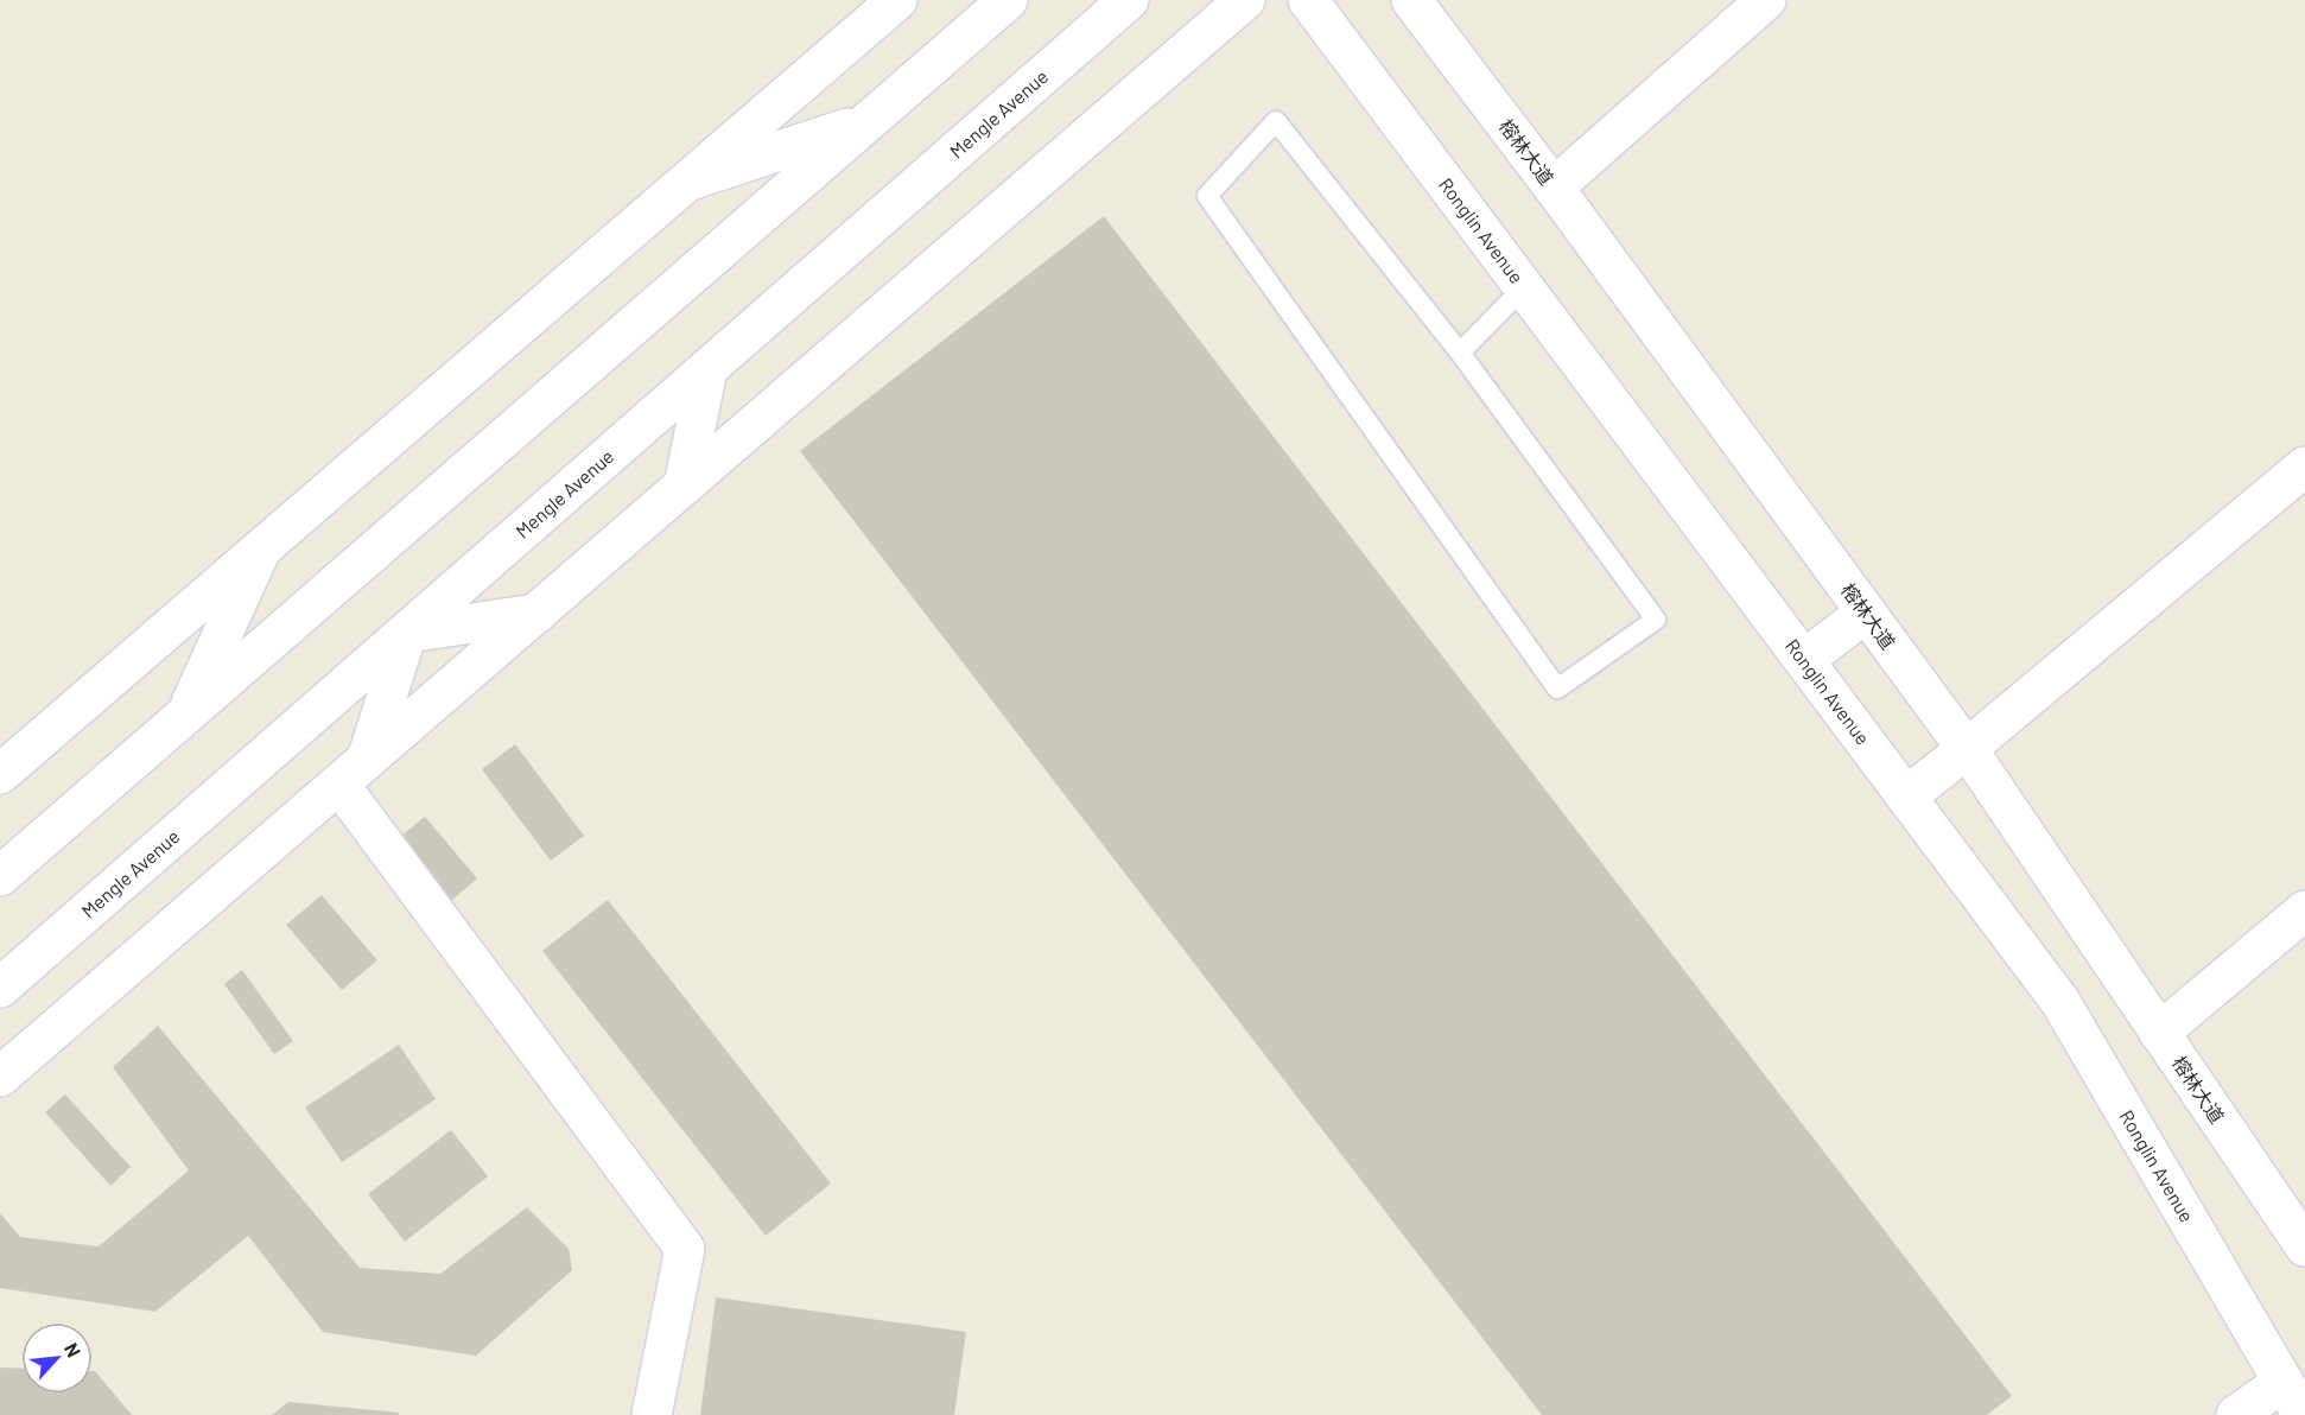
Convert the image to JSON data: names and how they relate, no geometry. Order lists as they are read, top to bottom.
{
  "streets": {
    "street": ["Mengle Avenue", "榕林大道", "Ronglin Avenue"]
  },
  "north": "top right"
}
